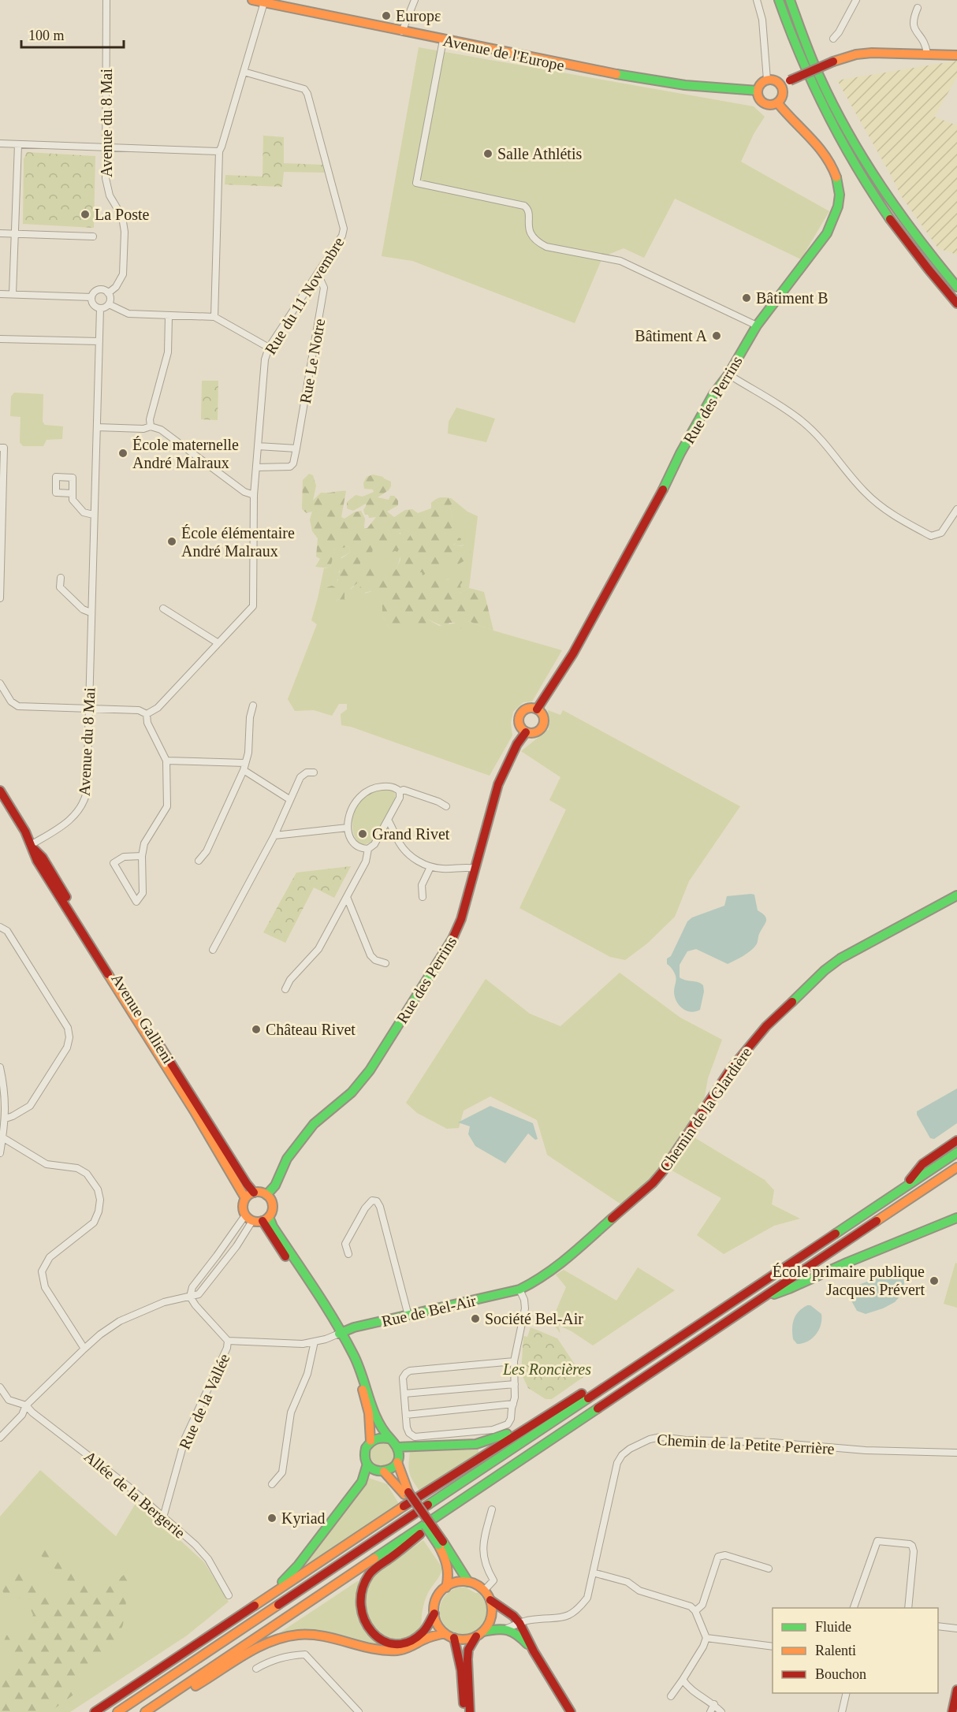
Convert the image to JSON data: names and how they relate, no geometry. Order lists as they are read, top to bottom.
{
  "streets": {
    "main road": [
      "Avenue de l'Europe",
      "Rue des Perrins",
      "Avenue Gallieni",
      "Chemin de la Glardière",
      "Rue de Bel-Air"
    ],
    "street": [
      "Avenue du 8 Mai",
      "Rue du 11 Novembre",
      "Rue Le Notre",
      "Rue de la Vallée",
      "Chemin de la Petite Perrière",
      "Allée de la Bergerie"
    ]
  },
  "crossings": [
    ["Avenue de l'Europe", "Rue des Perrins"],
    ["Avenue du 8 Mai", "Avenue Gallieni"],
    ["Rue du 11 Novembre", "Rue Le Notre"],
    ["Rue des Perrins", "Avenue Gallieni"],
    ["Chemin de la Glardière", "Rue de Bel-Air"],
    ["Rue de la Vallée", "Allée de la Bergerie"]
  ],
  "parks": ["Les Roncières"],
  "places": [
    "Εuropε",
    "Salle Athlétis",
    "La Poste",
    "Bâtiment B",
    "Bâtiment A",
    "École maternelle André Malraux",
    "École élémentaire André Malraux",
    "Grand Rivet",
    "Château Rivet",
    "École primaire publique Jacques Prévert",
    "Société Bel-Air",
    "Kyriad"
  ],
  "legend": ["Fluide", "Ralenti", "Bouchon"],
  "scale_bar": "100 m"
}
